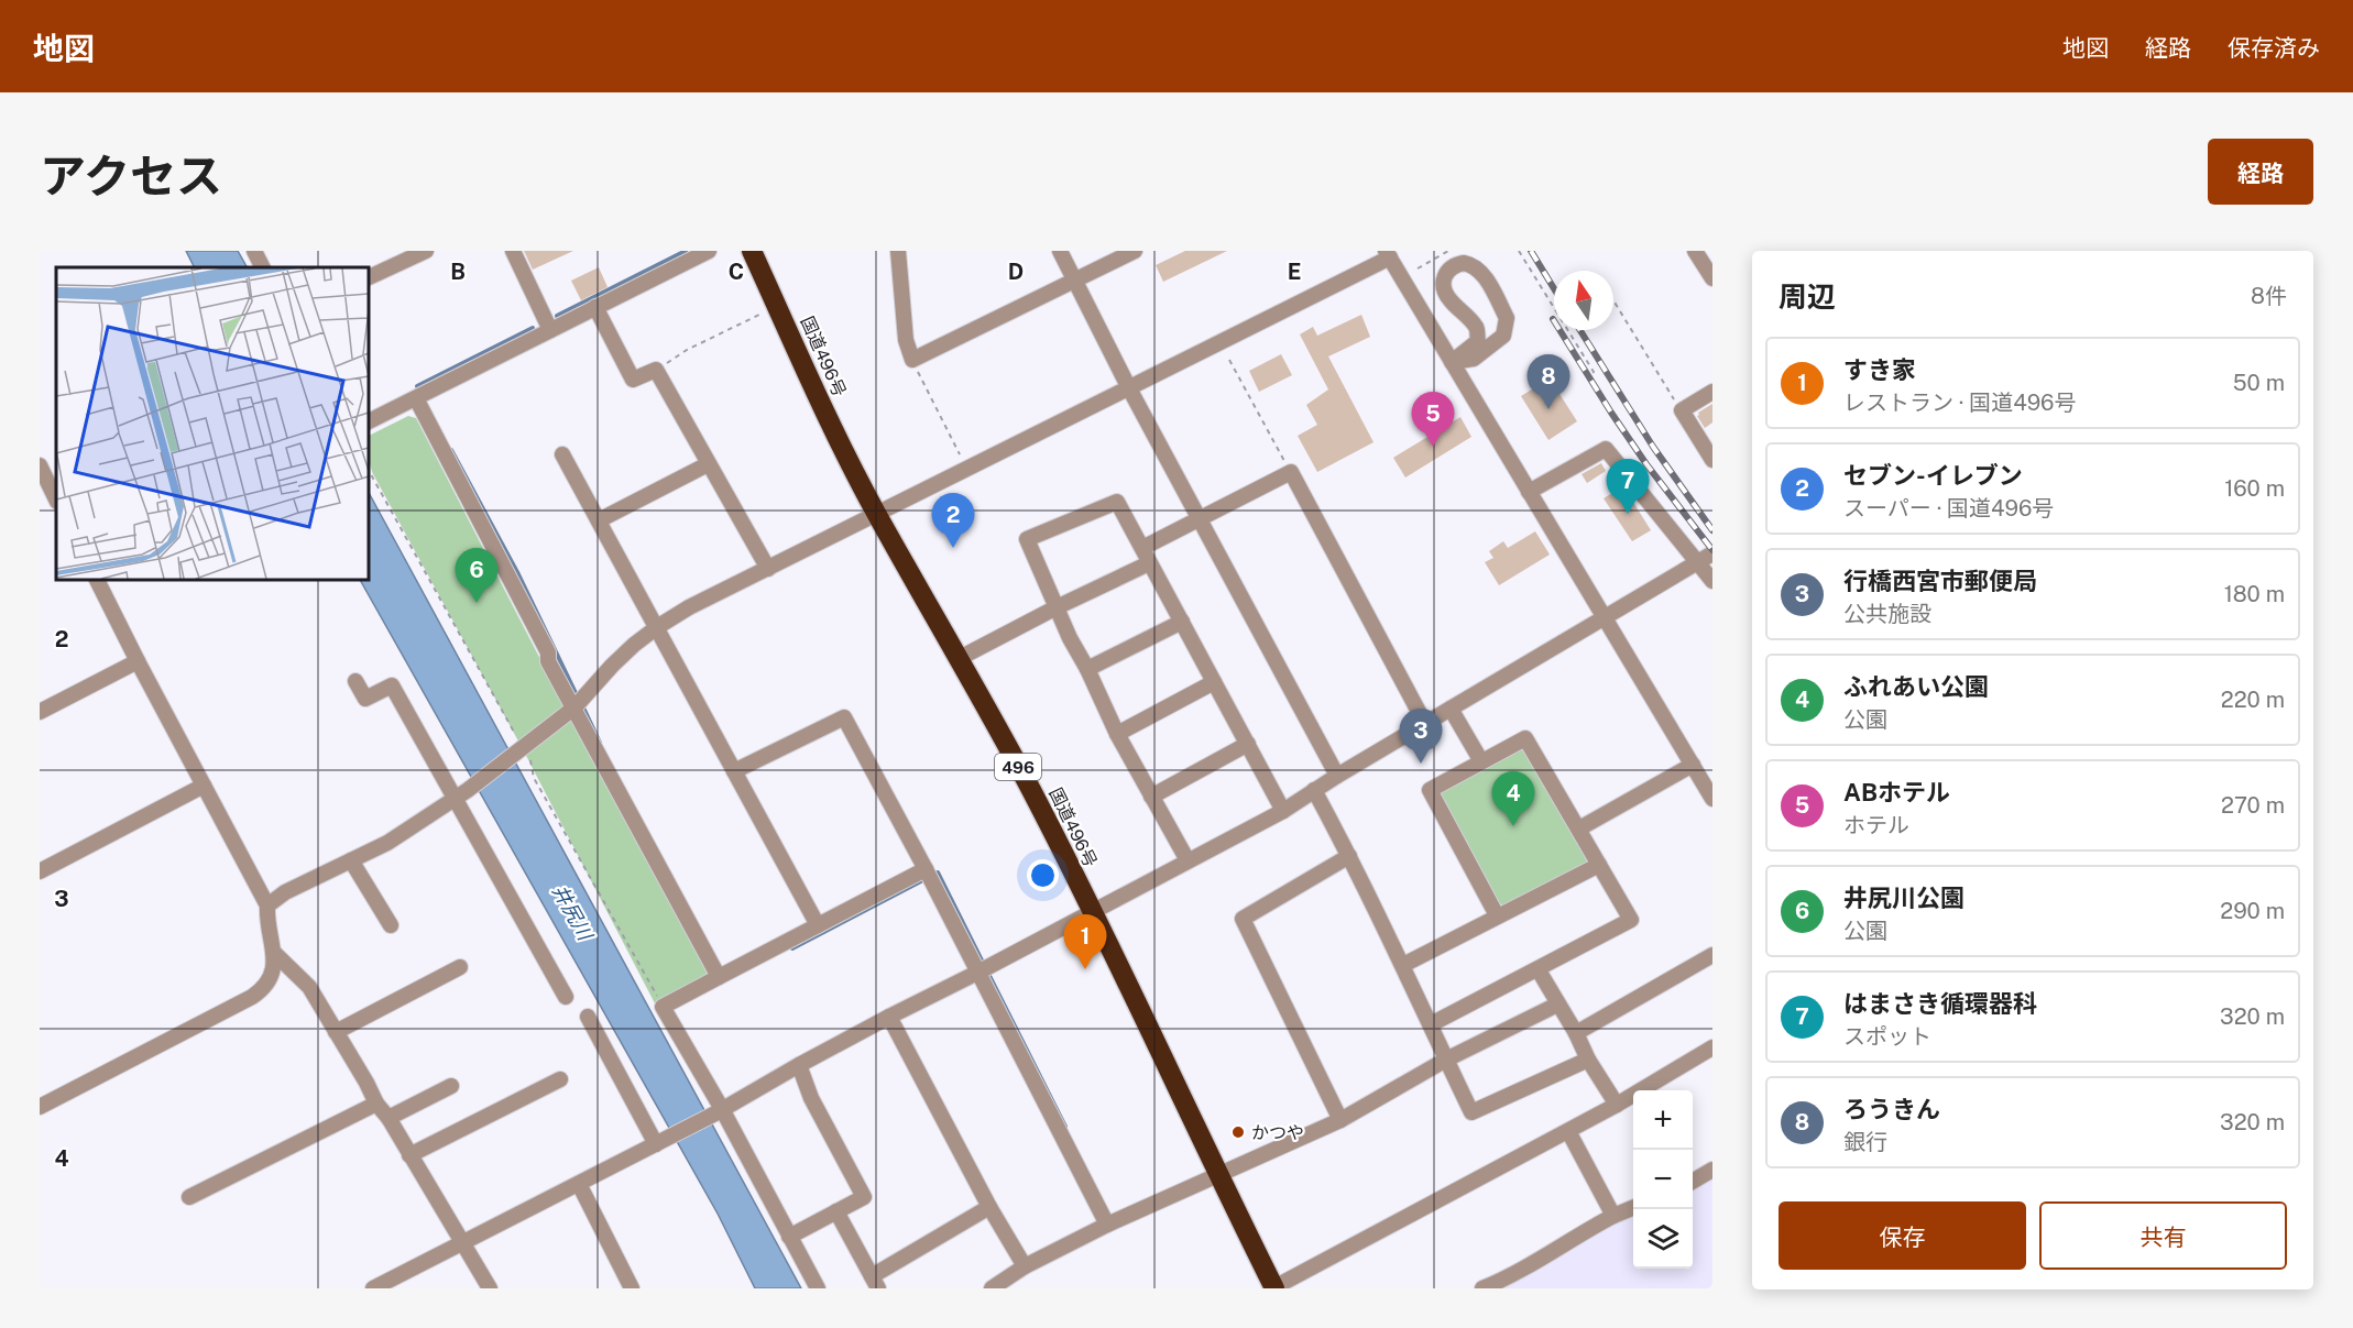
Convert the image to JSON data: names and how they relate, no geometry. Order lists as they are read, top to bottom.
{
  "streets": {
    "highway": ["国道496号", "496"]
  },
  "water": ["井尻川"],
  "places": ["かつや"],
  "north": "top",
  "page": {
    "header": "地図",
    "nav": ["地図", "経路", "保存済み"],
    "title": "アクセス",
    "buttons": [
      "経路",
      ["保存", "共有"]
    ],
    "heading": ["周辺", "8件"],
    "list": [
      {
        "mark": "1",
        "name": "すき家",
        "note": "レストラン · 国道496号",
        "value": "50 m"
      },
      {
        "mark": "2",
        "name": "セブン-イレブン",
        "note": "スーパー · 国道496号",
        "value": "160 m"
      },
      {
        "mark": "3",
        "name": "行橋西宮市郵便局",
        "note": "公共施設",
        "value": "180 m"
      },
      {
        "mark": "4",
        "name": "ふれあい公園",
        "note": "公園",
        "value": "220 m"
      },
      {
        "mark": "5",
        "name": "ABホテル",
        "note": "ホテル",
        "value": "270 m"
      },
      {
        "mark": "6",
        "name": "井尻川公園",
        "note": "公園",
        "value": "290 m"
      },
      {
        "mark": "7",
        "name": "はまさき循環器科",
        "note": "スポット",
        "value": "320 m"
      },
      {
        "mark": "8",
        "name": "ろうきん",
        "note": "銀行",
        "value": "320 m"
      }
    ],
    "pins": [
      "8",
      "5",
      "7",
      "2",
      "6",
      "3",
      "4",
      "1"
    ],
    "map_buttons": ["+", "−"]
  },
  "grid": {
    "columns": [
      "B",
      "C",
      "D",
      "E"
    ],
    "rows": ["2", "3", "4"]
  }
}
